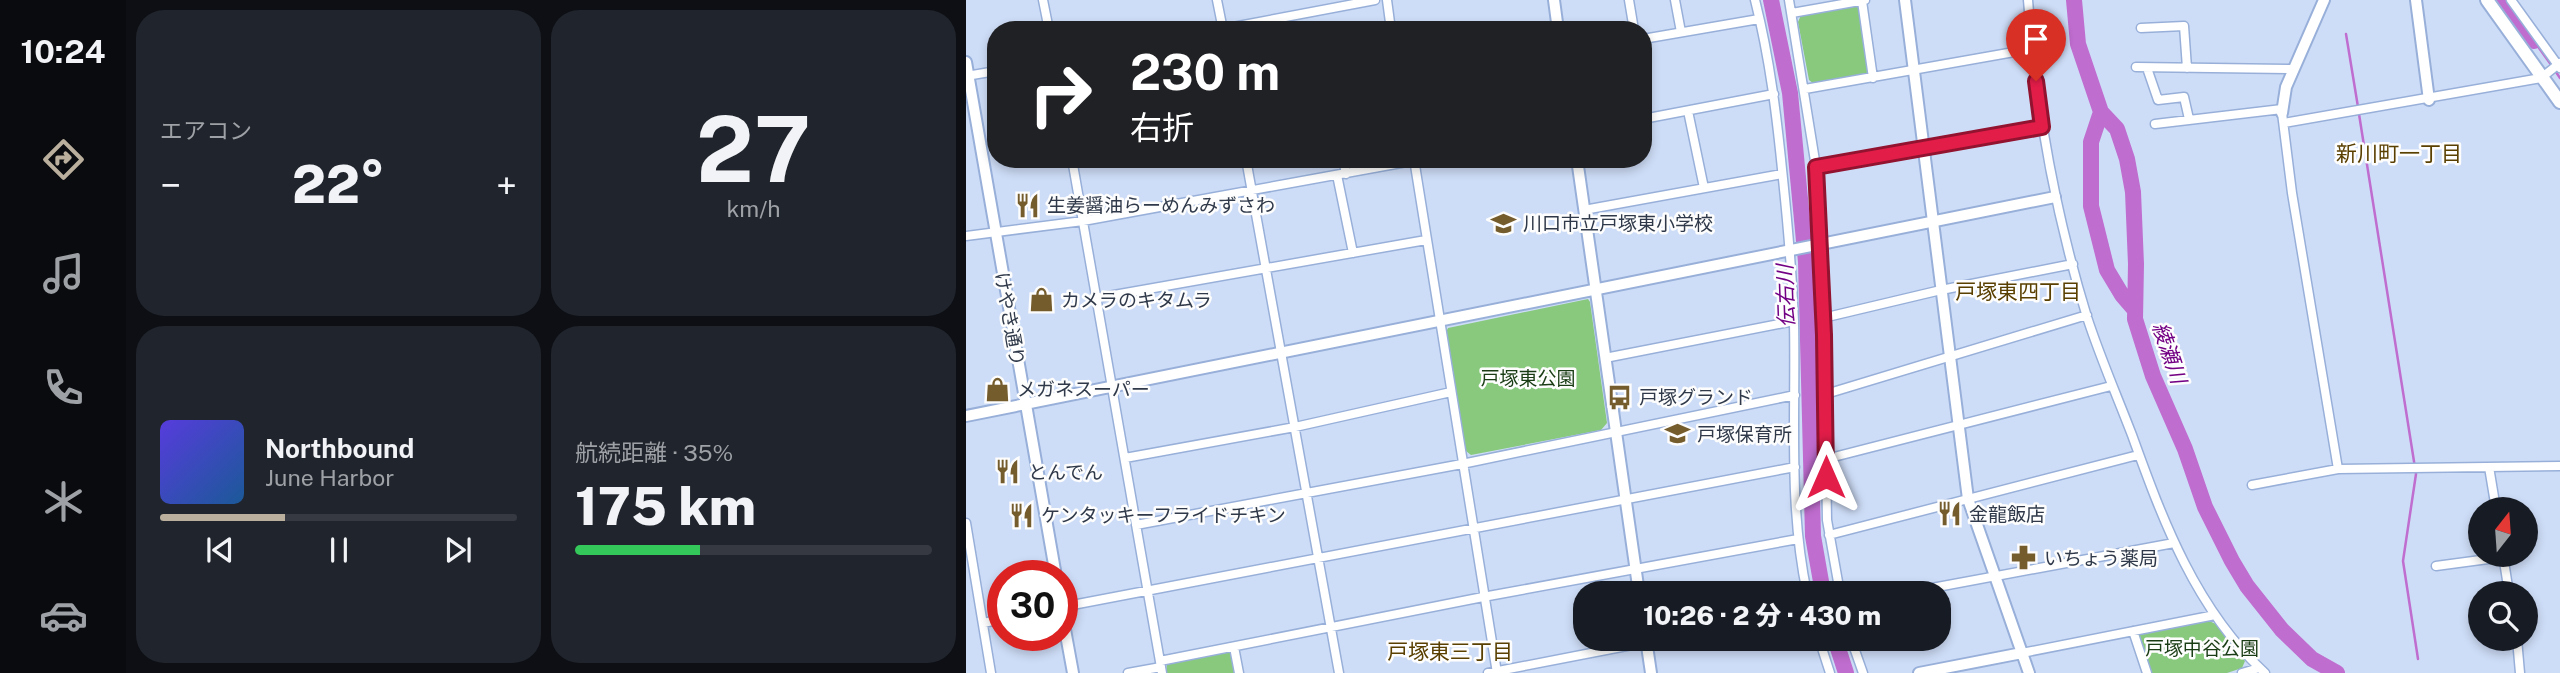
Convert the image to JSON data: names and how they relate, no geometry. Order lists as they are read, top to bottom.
{
  "streets": {
    "street": ["けやき通り"]
  },
  "districts": ["新川町一丁目", "戸塚東四丁目", "戸塚東三丁目"],
  "water": ["伝右川", "綾瀬川"],
  "parks": ["戸塚東公園", "戸塚中谷公園"],
  "places": {
    "restaurant": [
      "生姜醤油らーめんみずさわ",
      "とんでん",
      "金龍飯店",
      "ケンタッキーフライドチキン"
    ],
    "school or university": ["川口市立戸塚東小学校", "戸塚保育所"],
    "shop": ["カメラのキタムラ", "メガネスーパー"],
    "bus stop": ["戸塚グランド"],
    "pharmacy": ["いちょう薬局"]
  },
  "north": "top",
  "page": {
    "tabs": "10:24",
    "tile": [
      "エアコン",
      ["27", "km/h"],
      ["航続距離 · 35%", "175 km"]
    ],
    "turn": ["230 m", "右折"],
    "heat": ["−", "22°", "+"],
    "song": ["Northbound", "June Harbor"],
    "limit": "30",
    "trip": "10:26 · 2 分 · 430 m"
  }
}
